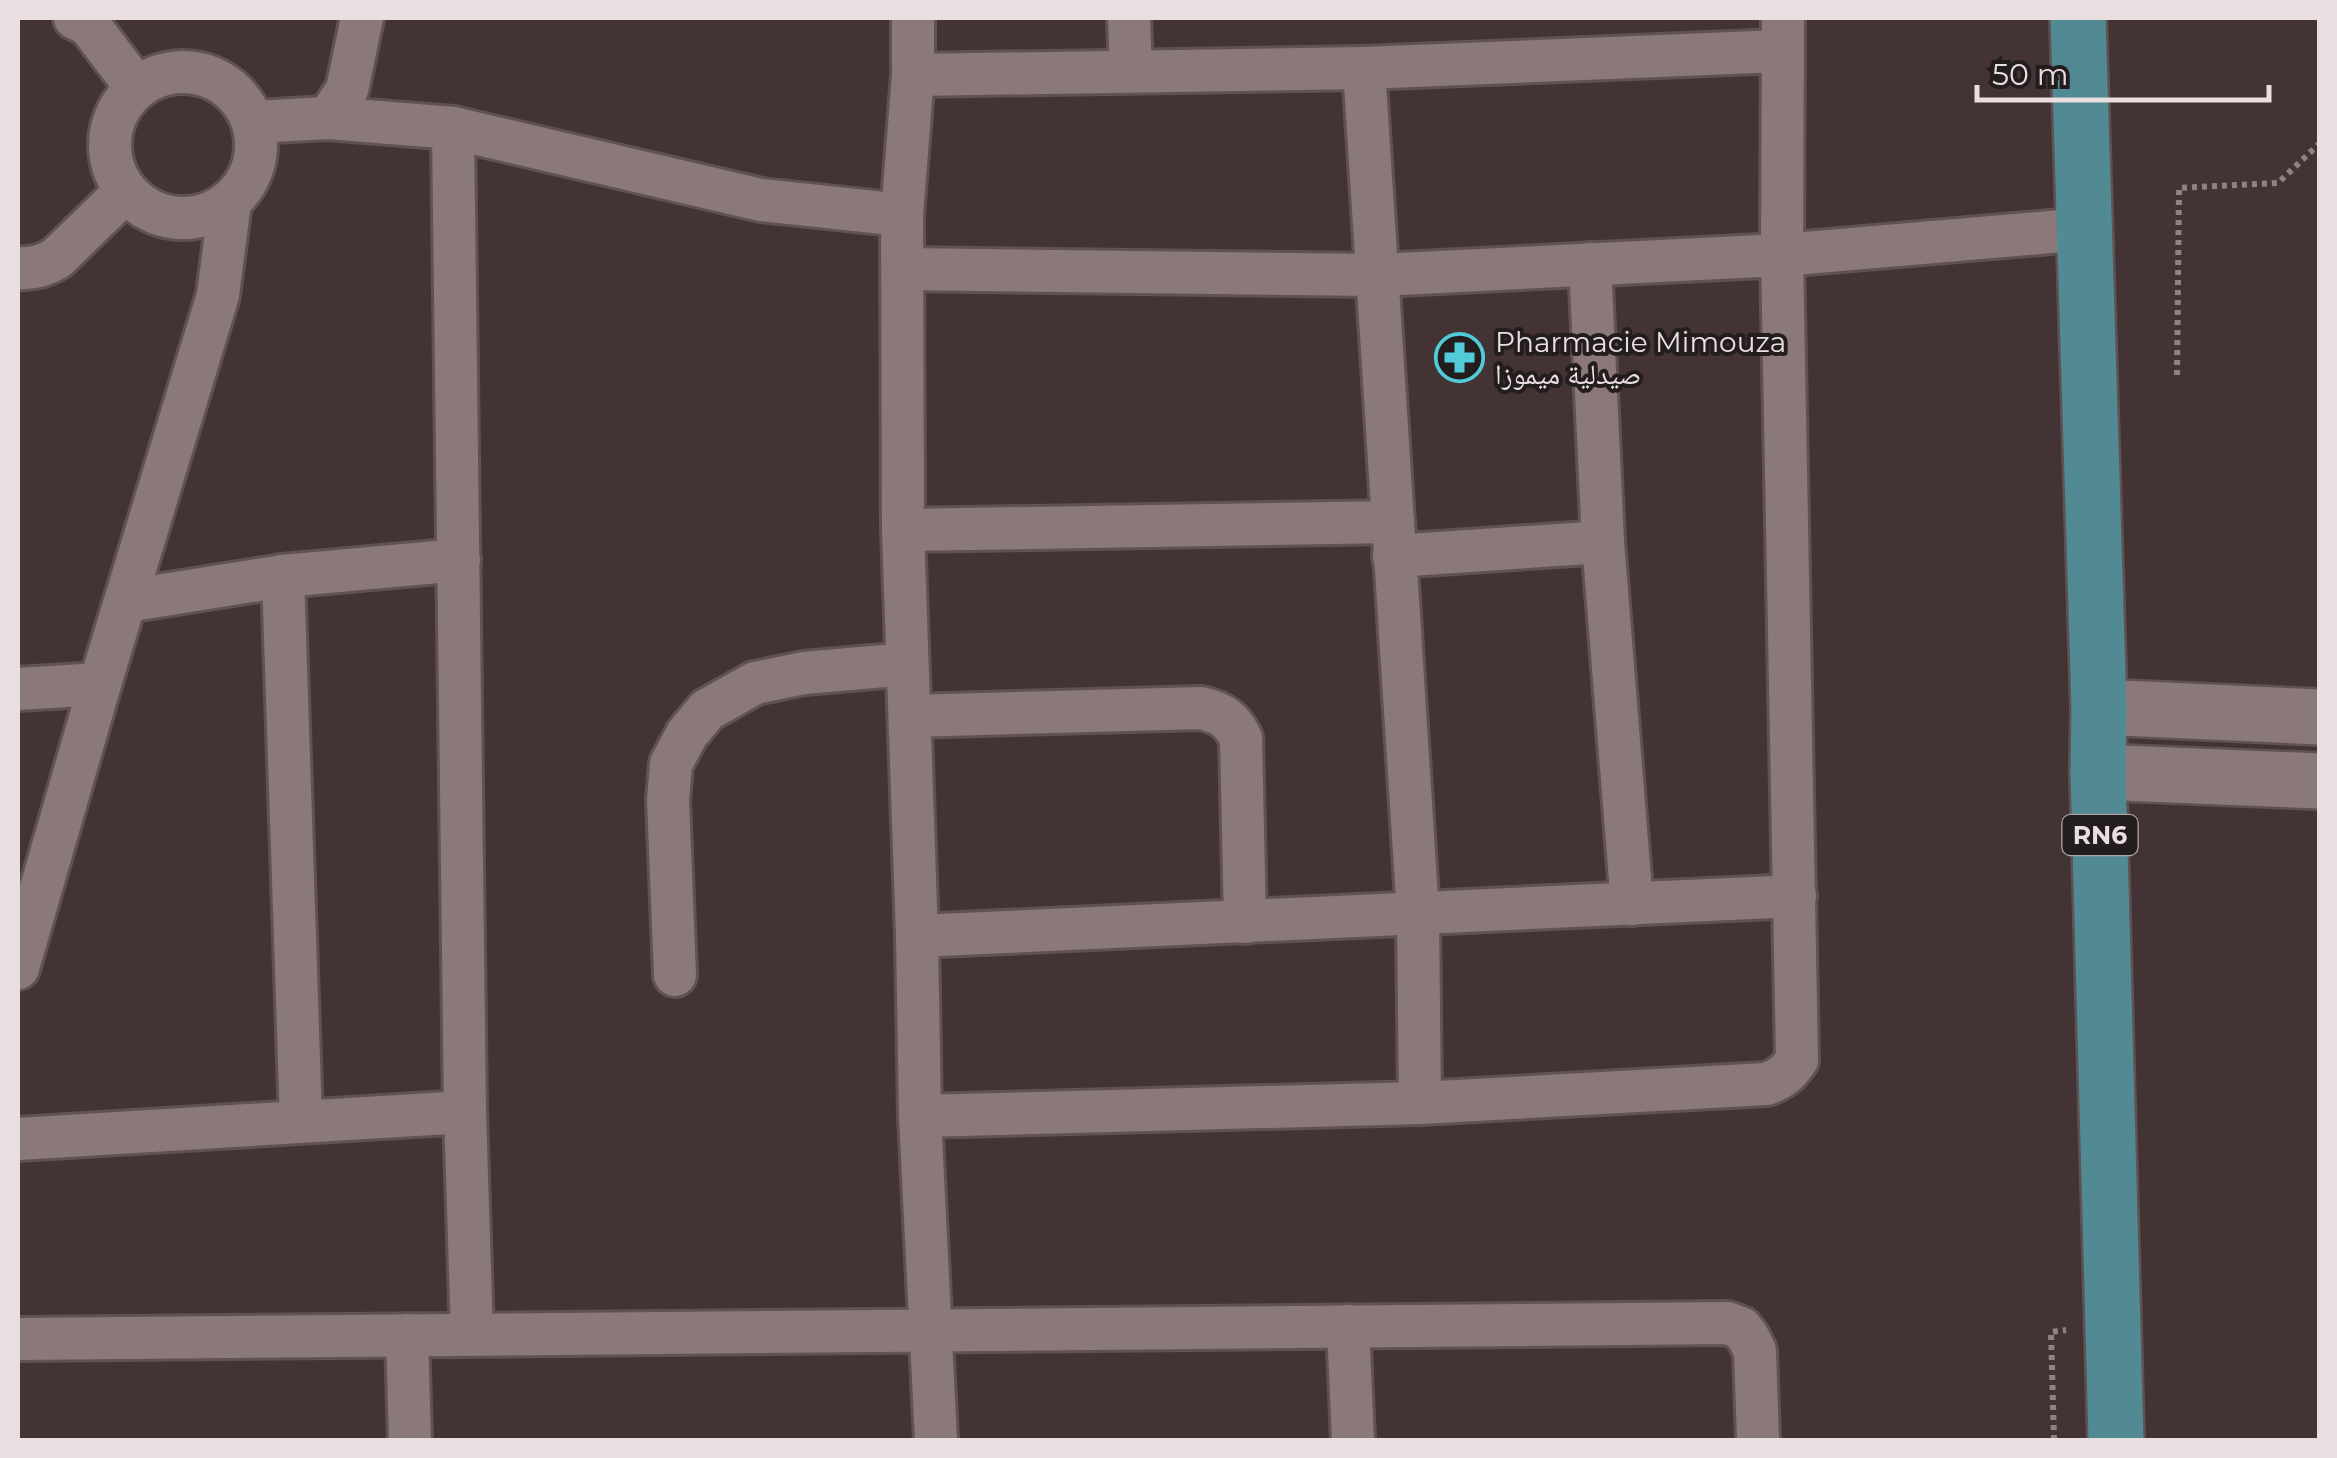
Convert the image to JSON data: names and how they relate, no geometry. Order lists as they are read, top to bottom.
{
  "streets": {
    "main road": ["RN6"]
  },
  "places": {
    "pharmacy": ["Pharmacie Mimouza صيدلية ميموزا"]
  },
  "scale_bar": "50 m"
}
